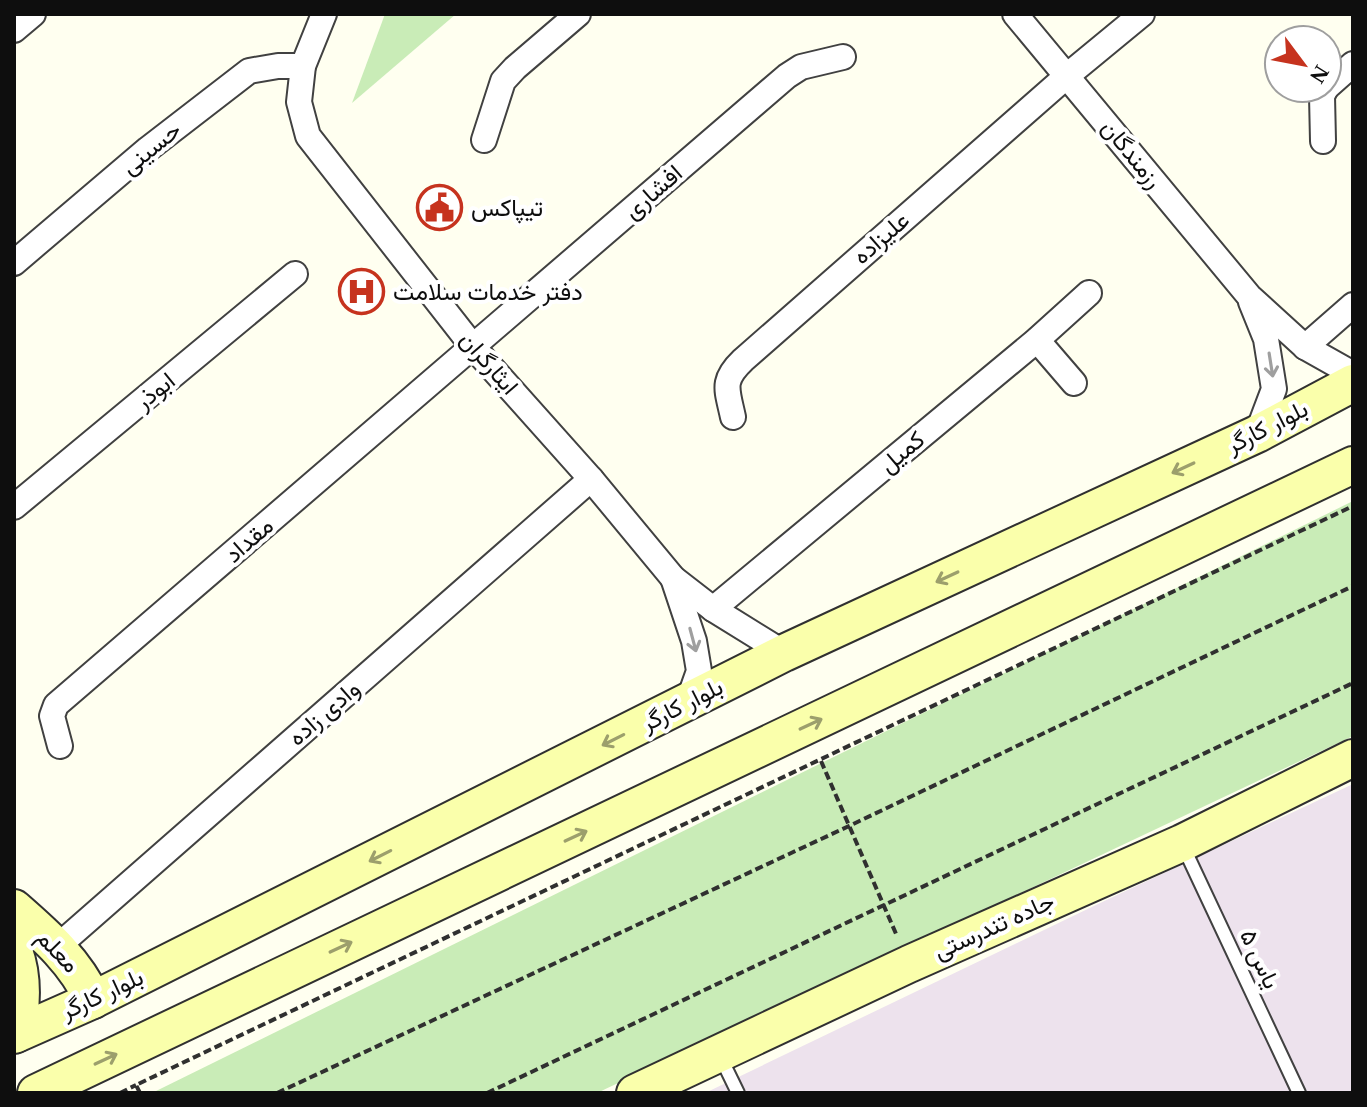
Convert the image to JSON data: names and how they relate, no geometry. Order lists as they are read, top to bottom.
{
  "streets": {
    "main road": ["بلوار کارگر", "جاده تندرستی", "معلم"],
    "street": [
      "حسینی",
      "رزمندگان",
      "افشاری",
      "علیزاده",
      "ایثارگران",
      "ابوذر",
      "کمیل",
      "مقداد",
      "وادی زاده"
    ],
    "lane": ["یاس ۵"]
  },
  "crossings": [
    ["حسینی", "ایثارگران"],
    ["رزمندگان", "علیزاده"],
    ["رزمندگان", "بلوار کارگر"],
    ["افشاری", "ایثارگران"],
    ["افشاری", "مقداد"],
    ["ایثارگران", "بلوار کارگر"],
    ["ایثارگران", "کمیل"],
    ["ایثارگران", "مقداد"],
    ["ایثارگران", "وادی زاده"],
    ["بلوار کارگر", "معلم"],
    ["وادی زاده", "معلم"],
    ["جاده تندرستی", "یاس ۵"]
  ],
  "places": {
    "public building": ["تیپاکس"],
    "hospital": ["دفتر خدمات سلامت"]
  },
  "north": "bottom right"
}
